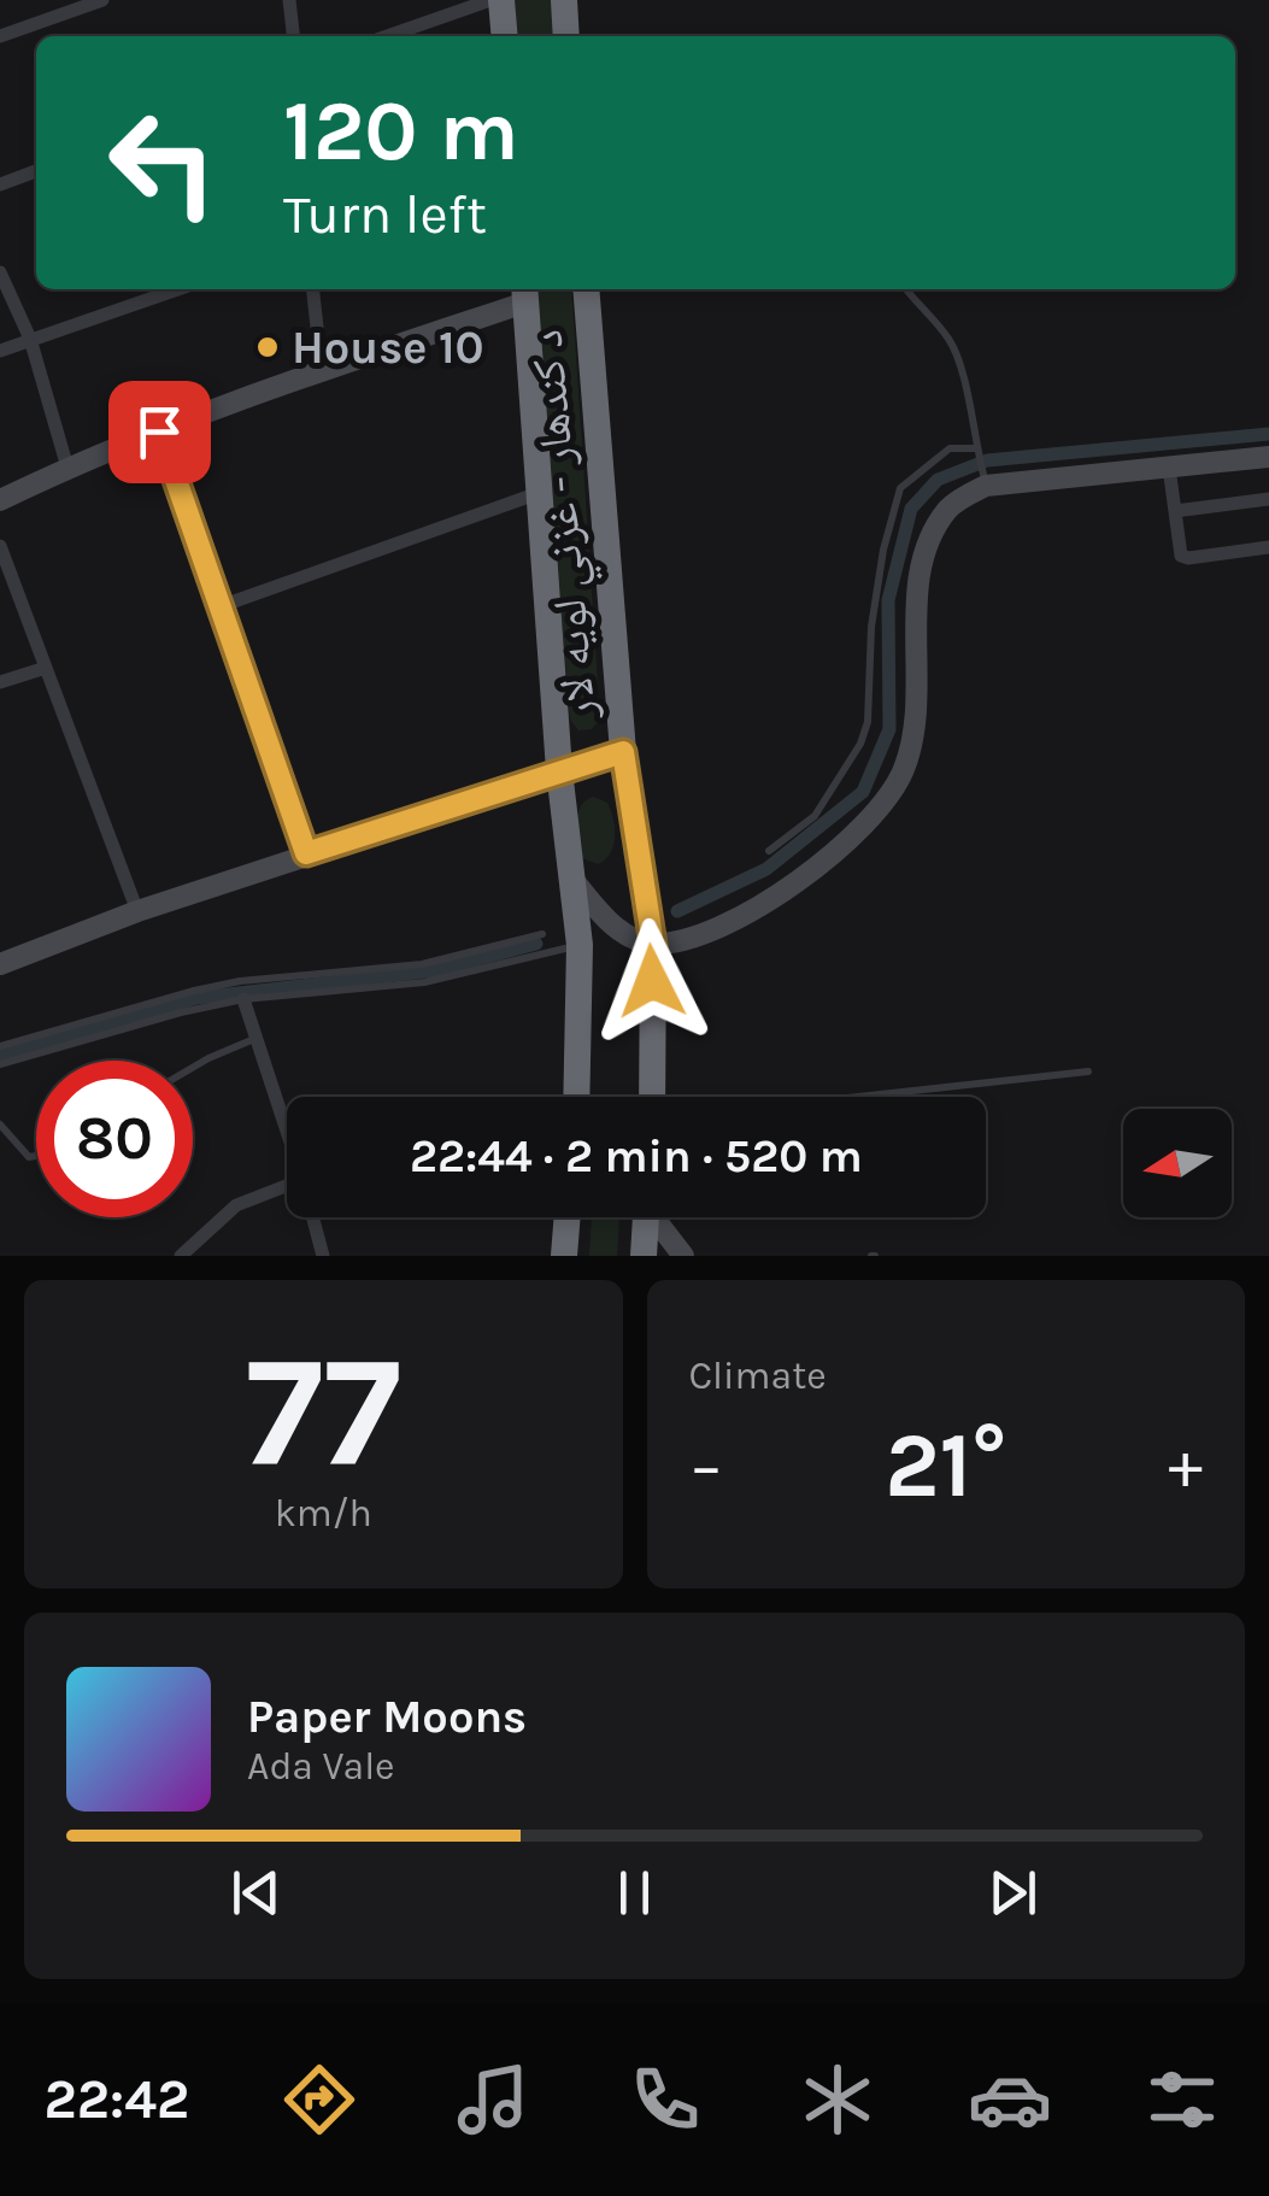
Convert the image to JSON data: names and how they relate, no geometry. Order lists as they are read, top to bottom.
{
  "streets": {
    "highway": ["د کندهار - غزني لويه لار"]
  },
  "places": ["House 10"],
  "north": "left",
  "page": {
    "turn": ["120 m", "Turn left"],
    "limit": "80",
    "trip": "22:44 · 2 min · 520 m",
    "tile": [
      ["77", "km/h"],
      "Climate"
    ],
    "heat": ["−", "21°", "+"],
    "song": ["Paper Moons", "Ada Vale"],
    "tabs": "22:42"
  }
}
